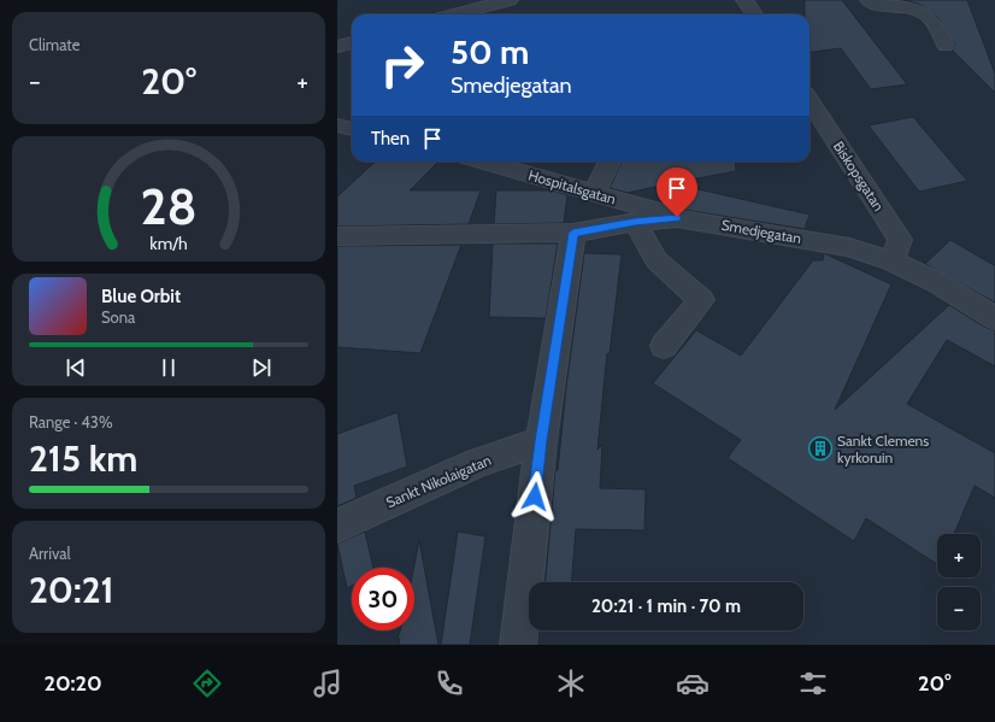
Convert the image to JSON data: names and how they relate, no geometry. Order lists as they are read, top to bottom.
{
  "streets": {
    "street": [
      "Biskopsgatan",
      "Hospitalsgatan",
      "Smedjegatan",
      "Sankt Nikolaigatan"
    ]
  },
  "crossings": [
    ["Biskopsgatan", "Smedjegatan"],
    ["Hospitalsgatan", "Smedjegatan"]
  ],
  "places": {
    "building": ["Sankt Clemens kyrkoruin"]
  },
  "page": {
    "tile": [
      "Climate",
      ["Range · 43%", "215 km"],
      ["Arrival", "20:21"]
    ],
    "turn": ["50 m", "Smedjegatan"],
    "heat": ["−", "20°", "+"],
    "then": "Then",
    "song": ["Blue Orbit", "Sona"],
    "map_buttons": ["+", "−"],
    "limit": "30",
    "trip": "20:21 · 1 min · 70 m",
    "tabs": ["20:20", "20°"],
    "gauge": ["28", "km/h"]
  }
}
